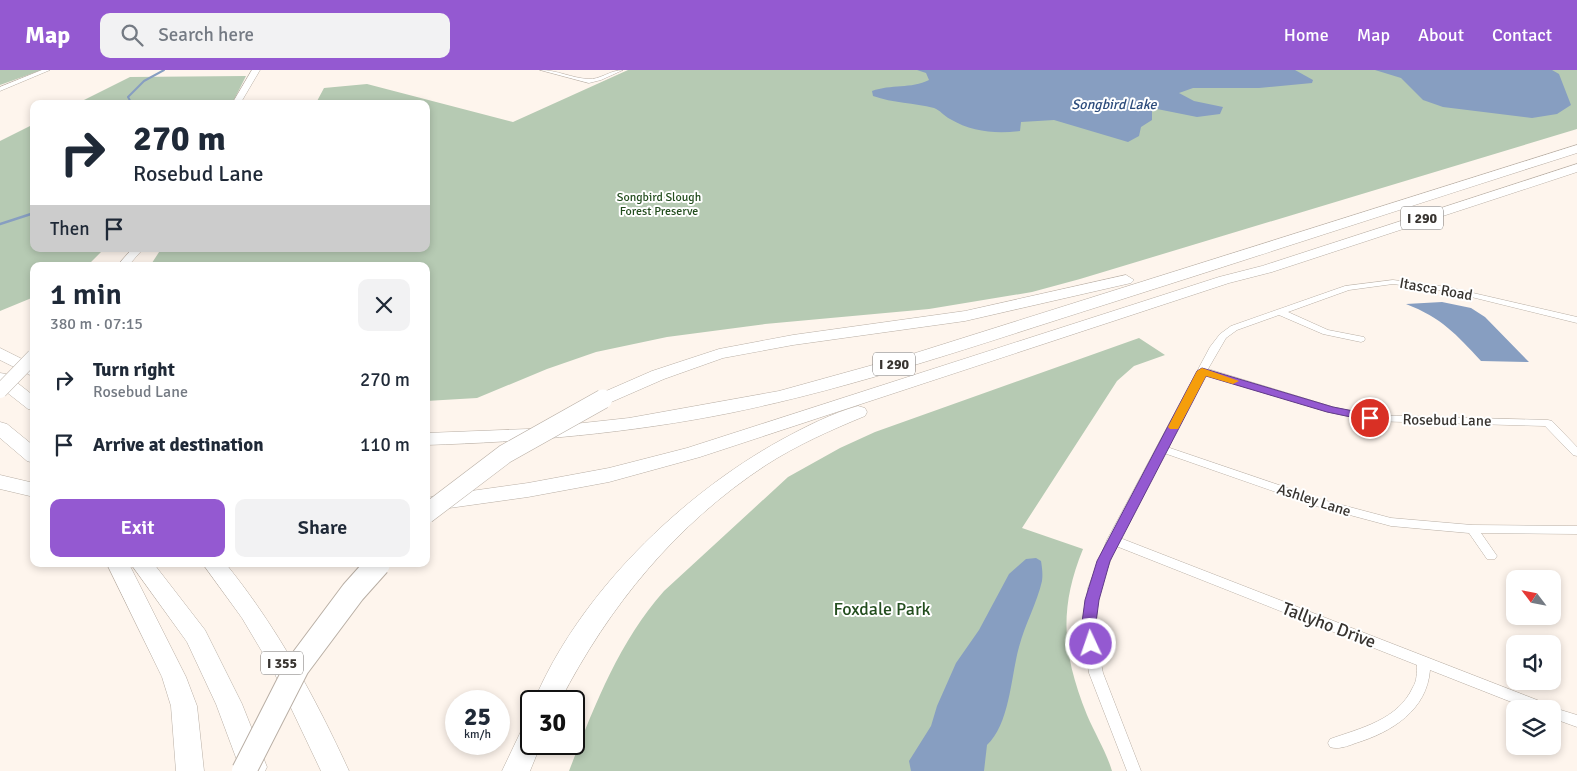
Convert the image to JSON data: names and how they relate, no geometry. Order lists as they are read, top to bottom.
{
  "streets": {
    "highway": ["I 290", "I 355"],
    "street": [
      "Itasca Road",
      "Rosebud Lane",
      "Ashley Lane",
      "Tallyho Drive"
    ]
  },
  "crossings": [
    ["Itasca Road", "Rosebud Lane"],
    ["Itasca Road", "Ashley Lane"],
    ["Itasca Road", "Tallyho Drive"]
  ],
  "water": ["Songbird Lake"],
  "parks": ["Songbird Slough Forest Preserve", "Foxdale Park"],
  "north": "top left",
  "page": {
    "header": "Map",
    "search": "Search here",
    "nav": [
      "Home",
      "Map",
      "About",
      "Contact"
    ],
    "turn": ["270 m", "Rosebud Lane"],
    "then": "Then",
    "heading": ["1 min", "380 m · 07:15"],
    "list": [
      {
        "name": "Turn right",
        "note": "Rosebud Lane",
        "value": "270 m"
      },
      {
        "name": "Arrive at destination",
        "value": "110 m"
      }
    ],
    "buttons": ["Exit", "Share"],
    "speed": "25 km/h",
    "limit": "30"
  }
}
